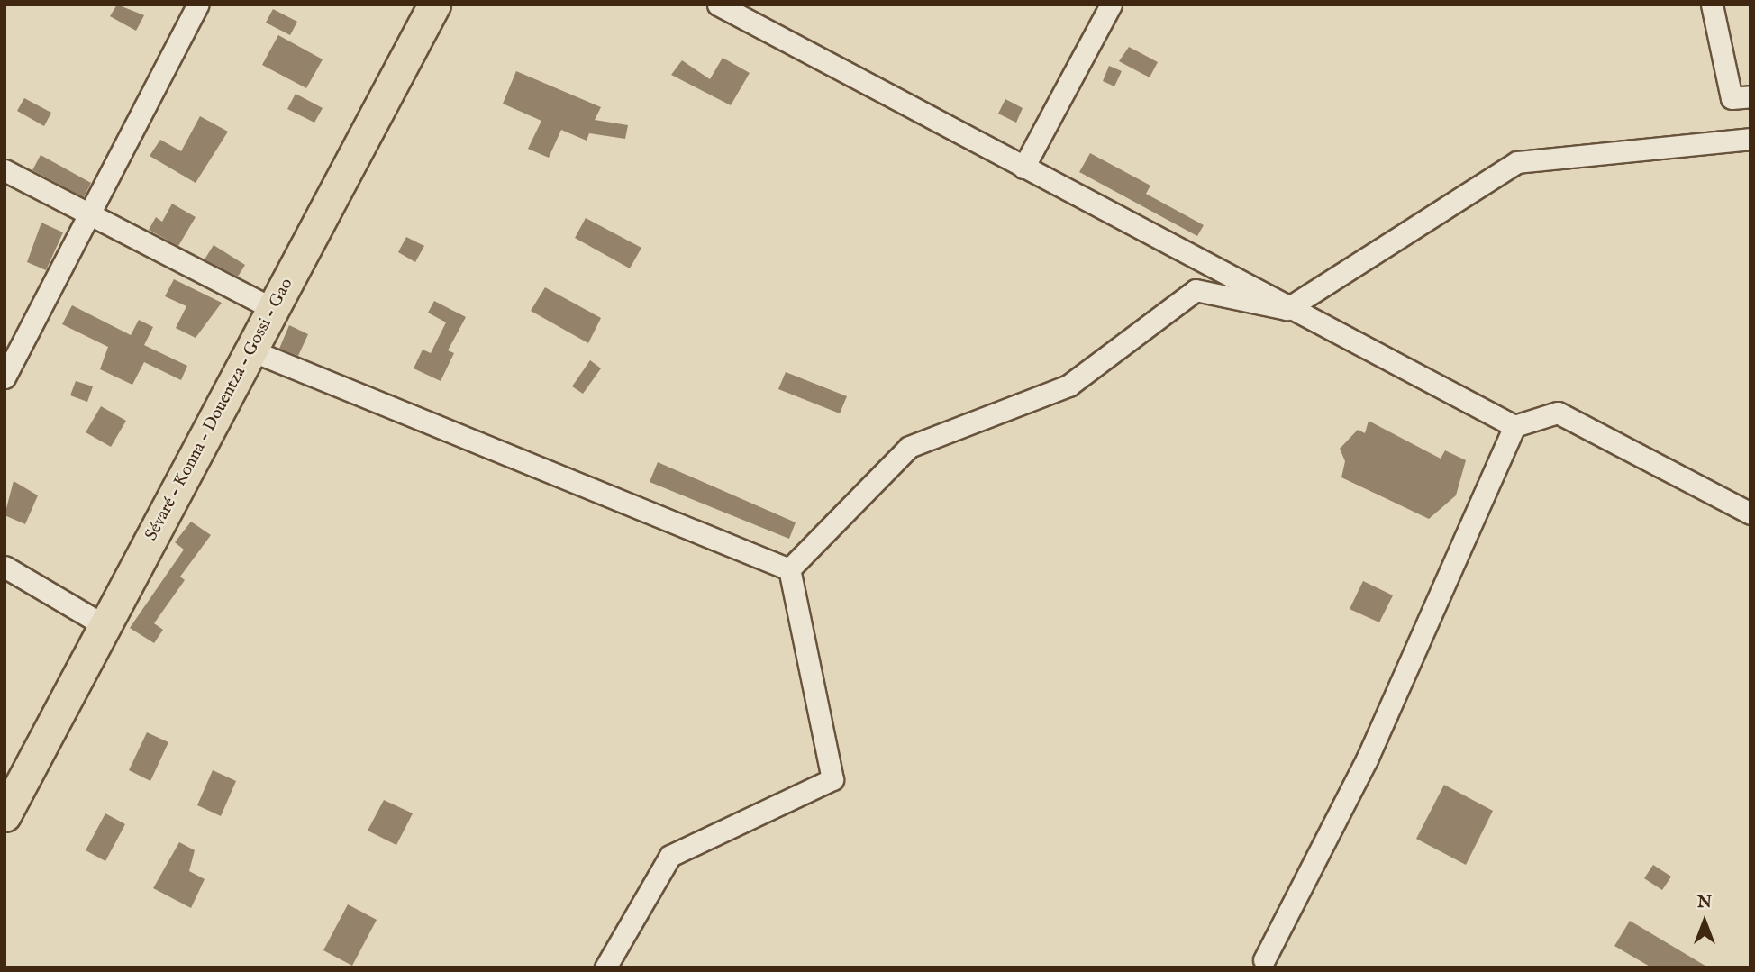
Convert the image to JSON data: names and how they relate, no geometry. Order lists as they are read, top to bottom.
{
  "streets": {
    "main road": ["Sévaré - Konna - Douentza - Gossi - Gao"]
  },
  "north": "top"
}
